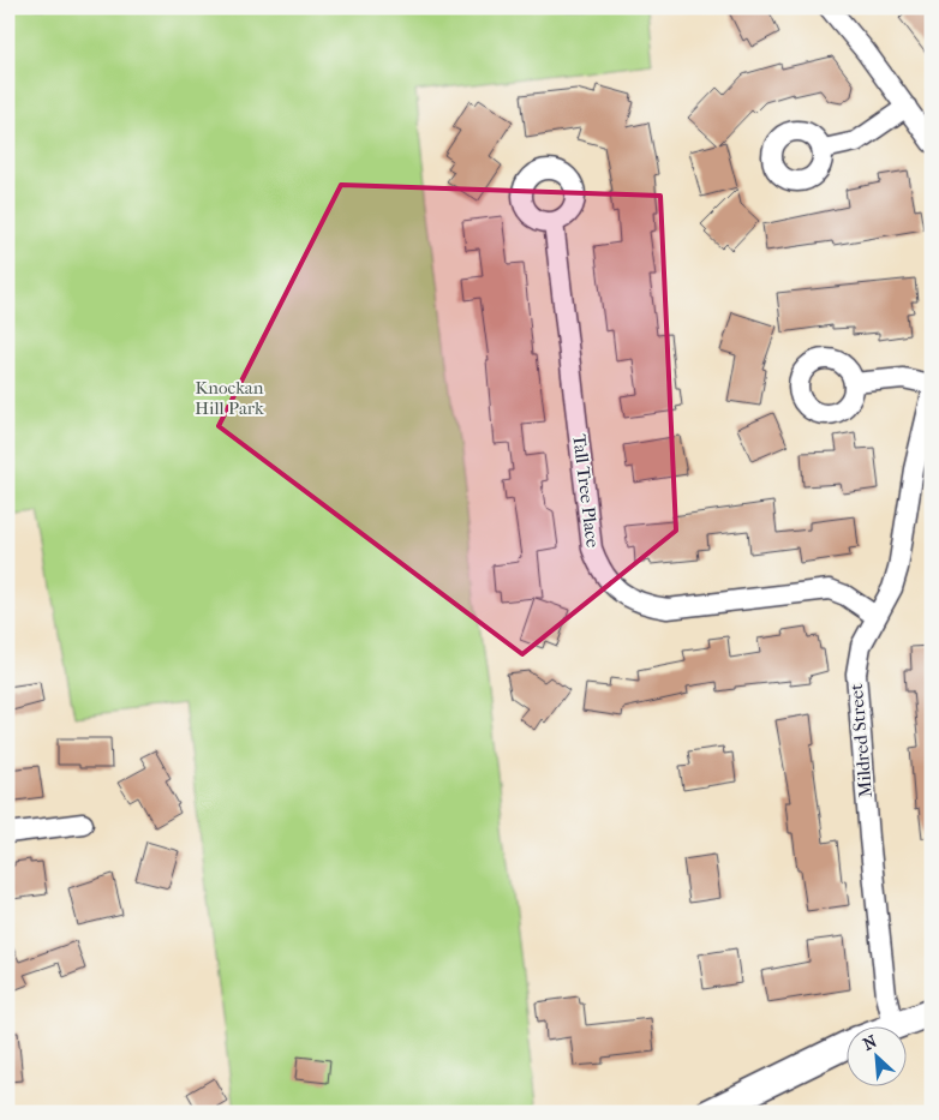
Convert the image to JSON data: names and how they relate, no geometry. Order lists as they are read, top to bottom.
{
  "streets": {
    "street": ["Tall Tree Place", "Mildred Street"]
  },
  "crossings": [
    ["Tall Tree Place", "Mildred Street"]
  ],
  "parks": ["Knockan Hill Park"],
  "north": "top left"
}
